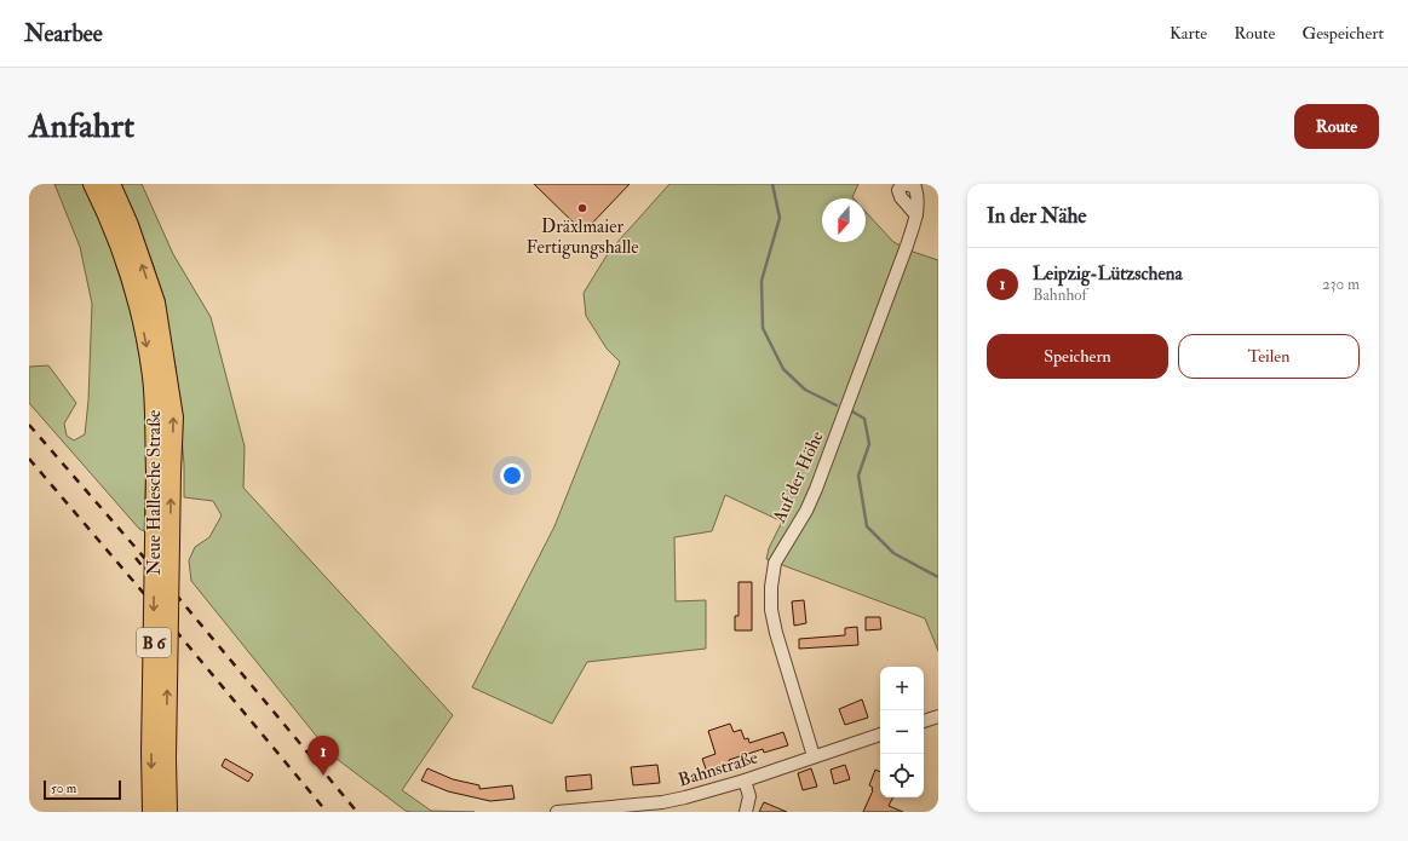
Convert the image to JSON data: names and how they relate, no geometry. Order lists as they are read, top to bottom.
{
  "streets": {
    "main road": ["Neue Hallesche Straße", "B 6"],
    "street": ["Auf der Höhe", "Bahnstraße"]
  },
  "crossings": [
    ["Auf der Höhe", "Bahnstraße"]
  ],
  "places": ["Dräxlmaier Fertigungshalle"],
  "scale_bar": "50 m",
  "north": "bottom",
  "page": {
    "header": "Nearbee",
    "nav": ["Karte", "Route", "Gespeichert"],
    "buttons": [
      "Route",
      ["Speichern", "Teilen"]
    ],
    "title": "Anfahrt",
    "heading": "In der Nähe",
    "list": [
      {
        "mark": "1",
        "name": "Leipzig-Lützschena",
        "note": "Bahnhof",
        "value": "230 m"
      }
    ],
    "map_buttons": ["+", "−"],
    "pins": "1",
    "scale": "50 m"
  }
}
